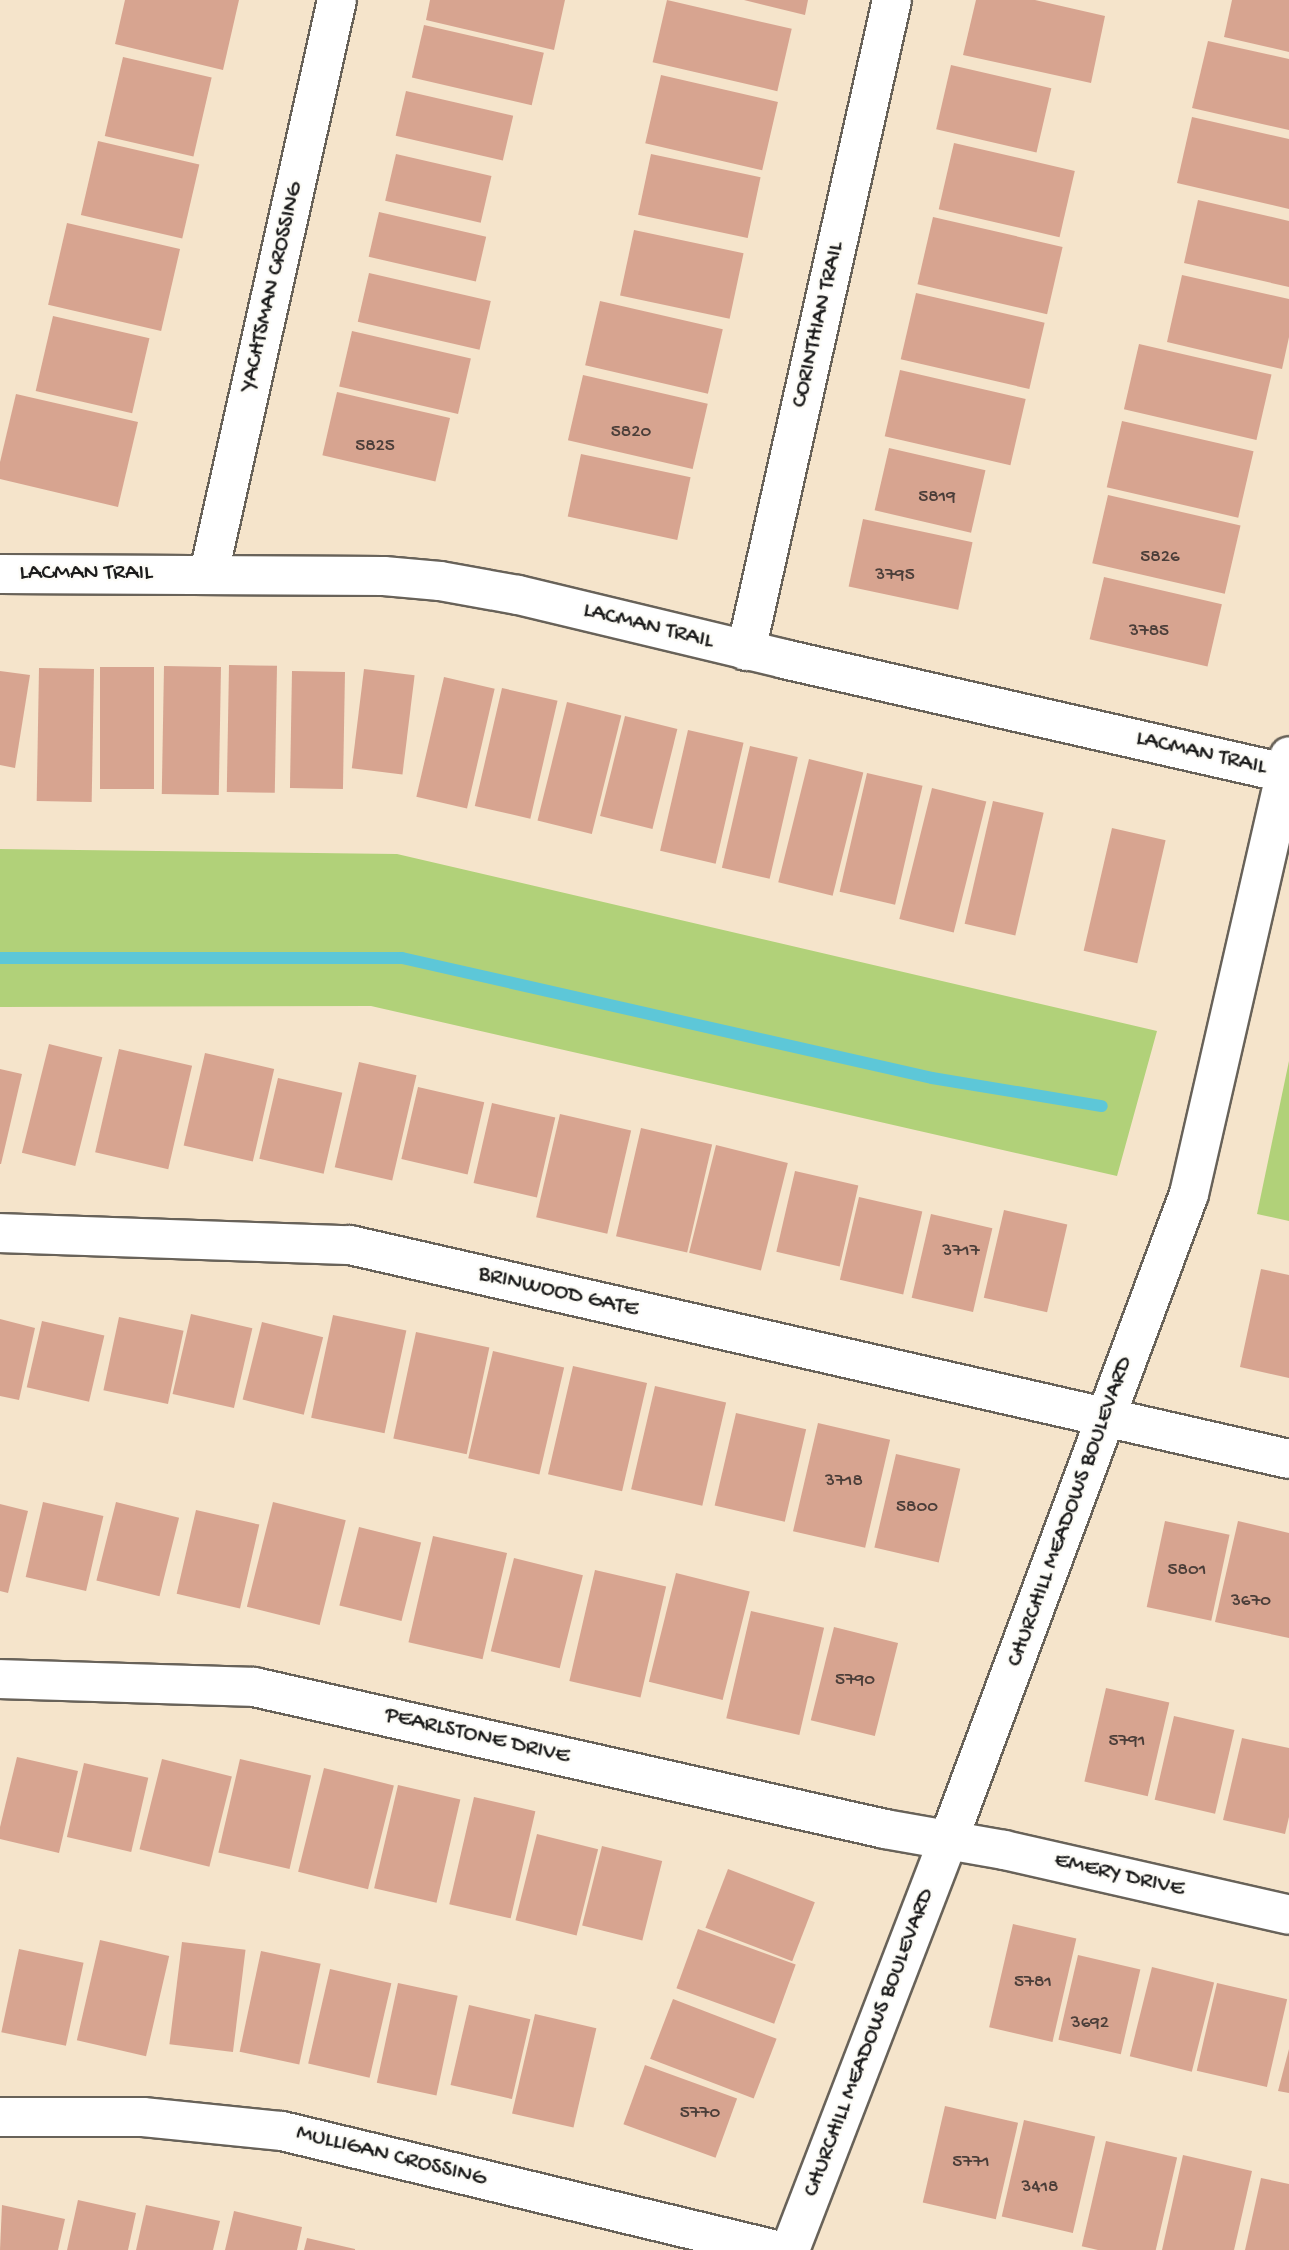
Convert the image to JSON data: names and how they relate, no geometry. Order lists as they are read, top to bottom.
{
  "streets": {
    "street": [
      "YACHTSMAN CROSSING",
      "CORINTHIAN TRAIL",
      "LACMAN TRAIL",
      "BRINWOOD GATE",
      "CHURCHILL MEADOWS BOULEVARD",
      "PEARLSTONE DRIVE",
      "EMERY DRIVE",
      "MULLIGAN CROSSING"
    ]
  },
  "crossings": [
    ["YACHTSMAN CROSSING", "LACMAN TRAIL"],
    ["CORINTHIAN TRAIL", "LACMAN TRAIL"],
    ["LACMAN TRAIL", "CHURCHILL MEADOWS BOULEVARD"],
    ["BRINWOOD GATE", "CHURCHILL MEADOWS BOULEVARD"],
    ["CHURCHILL MEADOWS BOULEVARD", "PEARLSTONE DRIVE"],
    ["CHURCHILL MEADOWS BOULEVARD", "EMERY DRIVE"],
    ["PEARLSTONE DRIVE", "EMERY DRIVE"]
  ],
  "house_numbers": [
    "5820",
    "5825",
    "5819",
    "5826",
    "3795",
    "3785",
    "3717",
    "3718",
    "5800",
    "5801",
    "3670",
    "5790",
    "5791",
    "5781",
    "3692",
    "5770",
    "5771",
    "3418"
  ]
}
